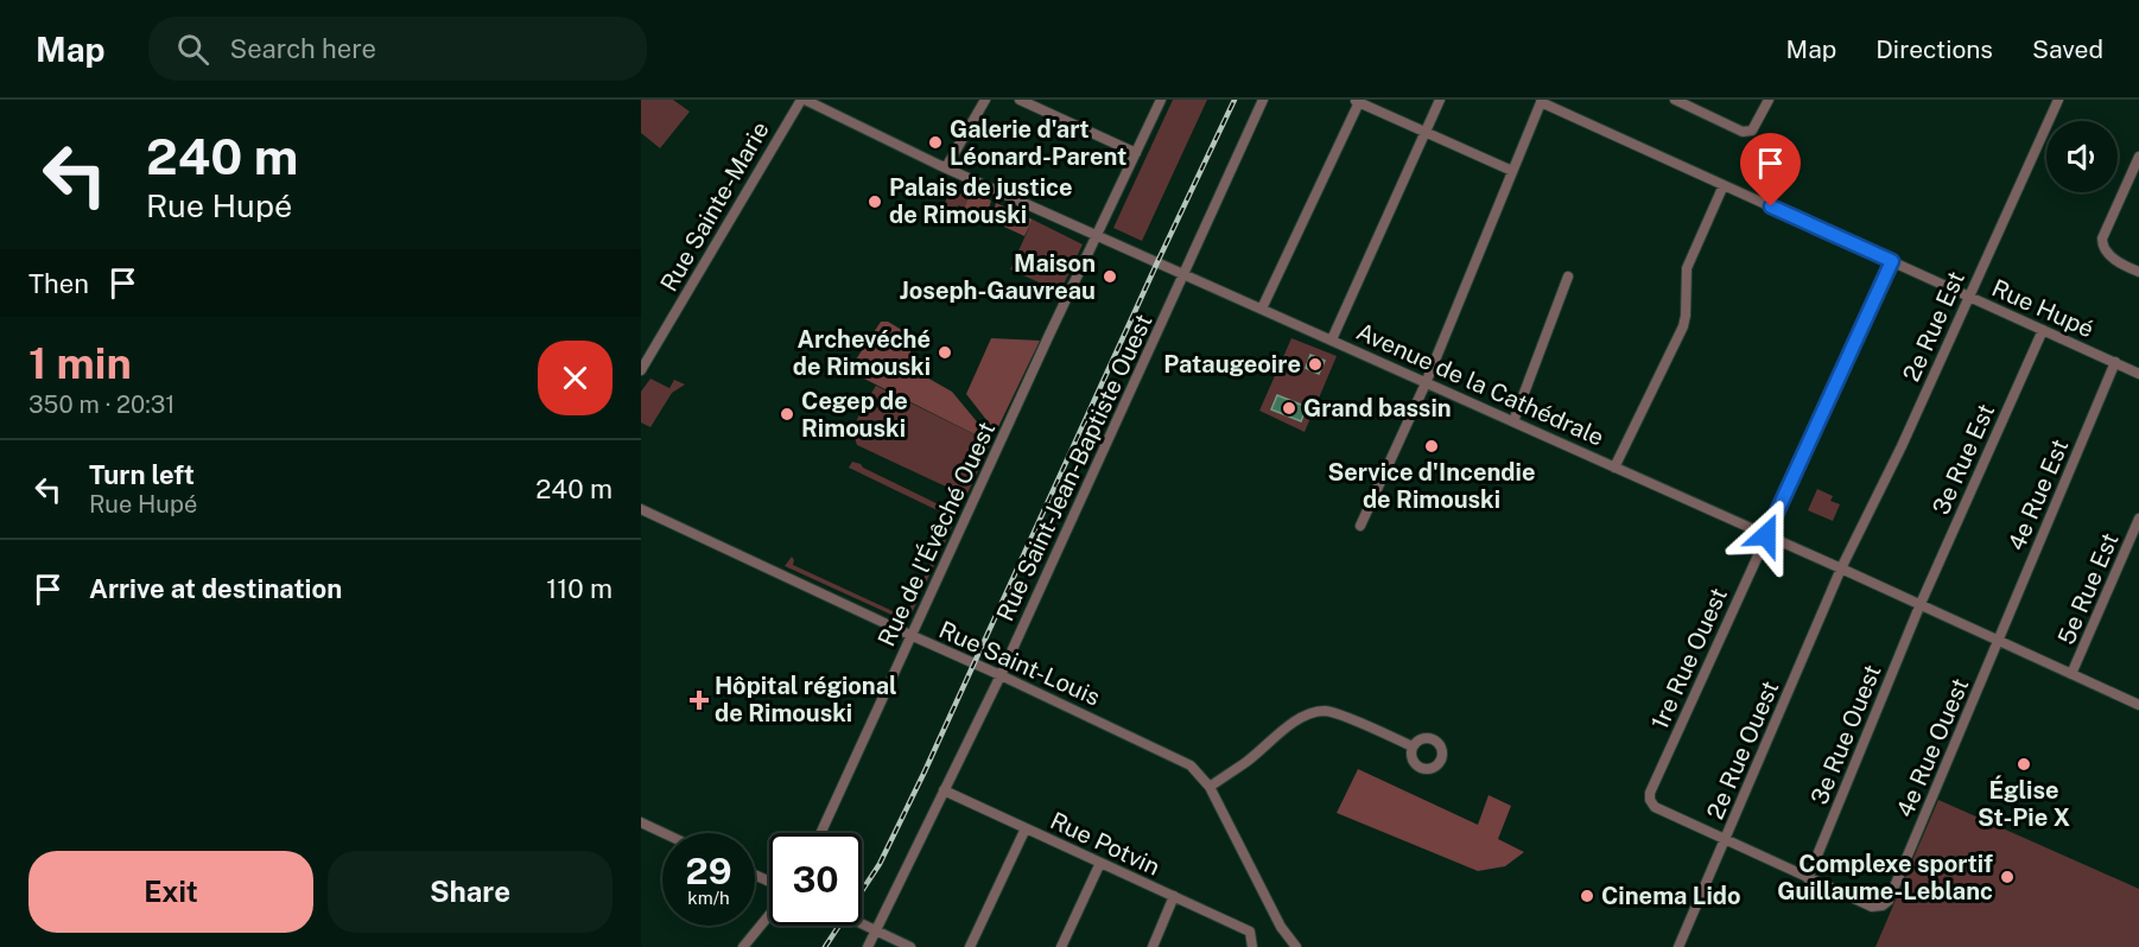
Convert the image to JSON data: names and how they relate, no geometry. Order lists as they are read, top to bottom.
{
  "streets": {
    "street": [
      "Rue Sainte-Marie",
      "Rue Hupé",
      "2e Rue Est",
      "Avenue de la Cathédrale",
      "3e Rue Est",
      "Rue Saint-Jean-Baptiste Ouest",
      "4e Rue Est",
      "Rue de l'Évêché Ouest",
      "5e Rue Est",
      "1re Rue Ouest",
      "Rue Saint-Louis",
      "3e Rue Ouest",
      "4e Rue Ouest",
      "2e Rue Ouest",
      "Rue Potvin"
    ]
  },
  "crossings": [
    ["Rue Sainte-Marie", "Avenue de la Cathédrale"],
    ["Rue Hupé", "2e Rue Est"],
    ["Rue Hupé", "3e Rue Est"],
    ["Rue Hupé", "4e Rue Est"],
    ["Rue Hupé", "1re Rue Ouest"],
    ["2e Rue Est", "Avenue de la Cathédrale"],
    ["2e Rue Est", "2e Rue Ouest"],
    ["Avenue de la Cathédrale", "3e Rue Est"],
    ["Avenue de la Cathédrale", "Rue Saint-Jean-Baptiste Ouest"],
    ["Avenue de la Cathédrale", "4e Rue Est"],
    ["Avenue de la Cathédrale", "Rue de l'Évêché Ouest"],
    ["Avenue de la Cathédrale", "5e Rue Est"],
    ["Avenue de la Cathédrale", "1re Rue Ouest"],
    ["Avenue de la Cathédrale", "3e Rue Ouest"],
    ["Avenue de la Cathédrale", "4e Rue Ouest"],
    ["Avenue de la Cathédrale", "2e Rue Ouest"],
    ["3e Rue Est", "3e Rue Ouest"],
    ["Rue Saint-Jean-Baptiste Ouest", "Rue Saint-Louis"],
    ["Rue Saint-Jean-Baptiste Ouest", "Rue Potvin"],
    ["4e Rue Est", "4e Rue Ouest"],
    ["Rue de l'Évêché Ouest", "Rue Saint-Louis"],
    ["1re Rue Ouest", "2e Rue Ouest"],
    ["3e Rue Ouest", "4e Rue Ouest"]
  ],
  "places": {
    "other": [
      "Galerie d'art Léonard-Parent",
      "Palais de justice de Rimouski",
      "Maison Joseph-Gauvreau",
      "Archevéché de Rimouski",
      "Pataugeoire",
      "Grand bassin",
      "Cegep de Rimouski",
      "Service d'Incendie de Rimouski",
      "Église St-Pie X",
      "Complexe sportif Guillaume-Leblanc",
      "Cinema Lido"
    ],
    "health": ["Hôpital régional de Rimouski"]
  },
  "page": {
    "header": "Map",
    "search": "Search here",
    "nav": ["Map", "Directions", "Saved"],
    "turn": ["240 m", "Rue Hupé"],
    "then": "Then",
    "heading": ["1 min", "350 m · 20:31"],
    "list": [
      {
        "name": "Turn left",
        "note": "Rue Hupé",
        "value": "240 m"
      },
      {
        "name": "Arrive at destination",
        "value": "110 m"
      }
    ],
    "speed": "29 km/h",
    "limit": "30",
    "buttons": ["Exit", "Share"]
  }
}
